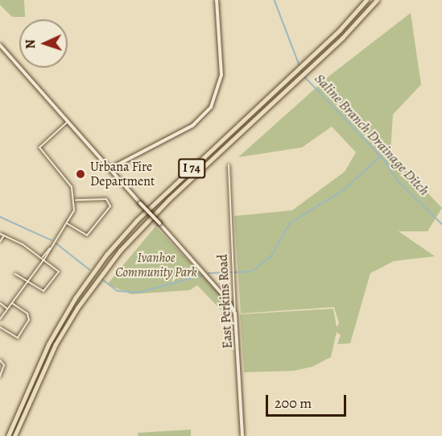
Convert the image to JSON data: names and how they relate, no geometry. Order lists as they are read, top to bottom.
{
  "streets": {
    "highway": ["I 74"],
    "street": ["East Perkins Road"]
  },
  "water": ["Saline Branch Drainage Ditch"],
  "parks": ["Ivanhoe Community Park"],
  "places": ["Urbana Fire Department"],
  "scale_bar": "200 m",
  "north": "left"
}
